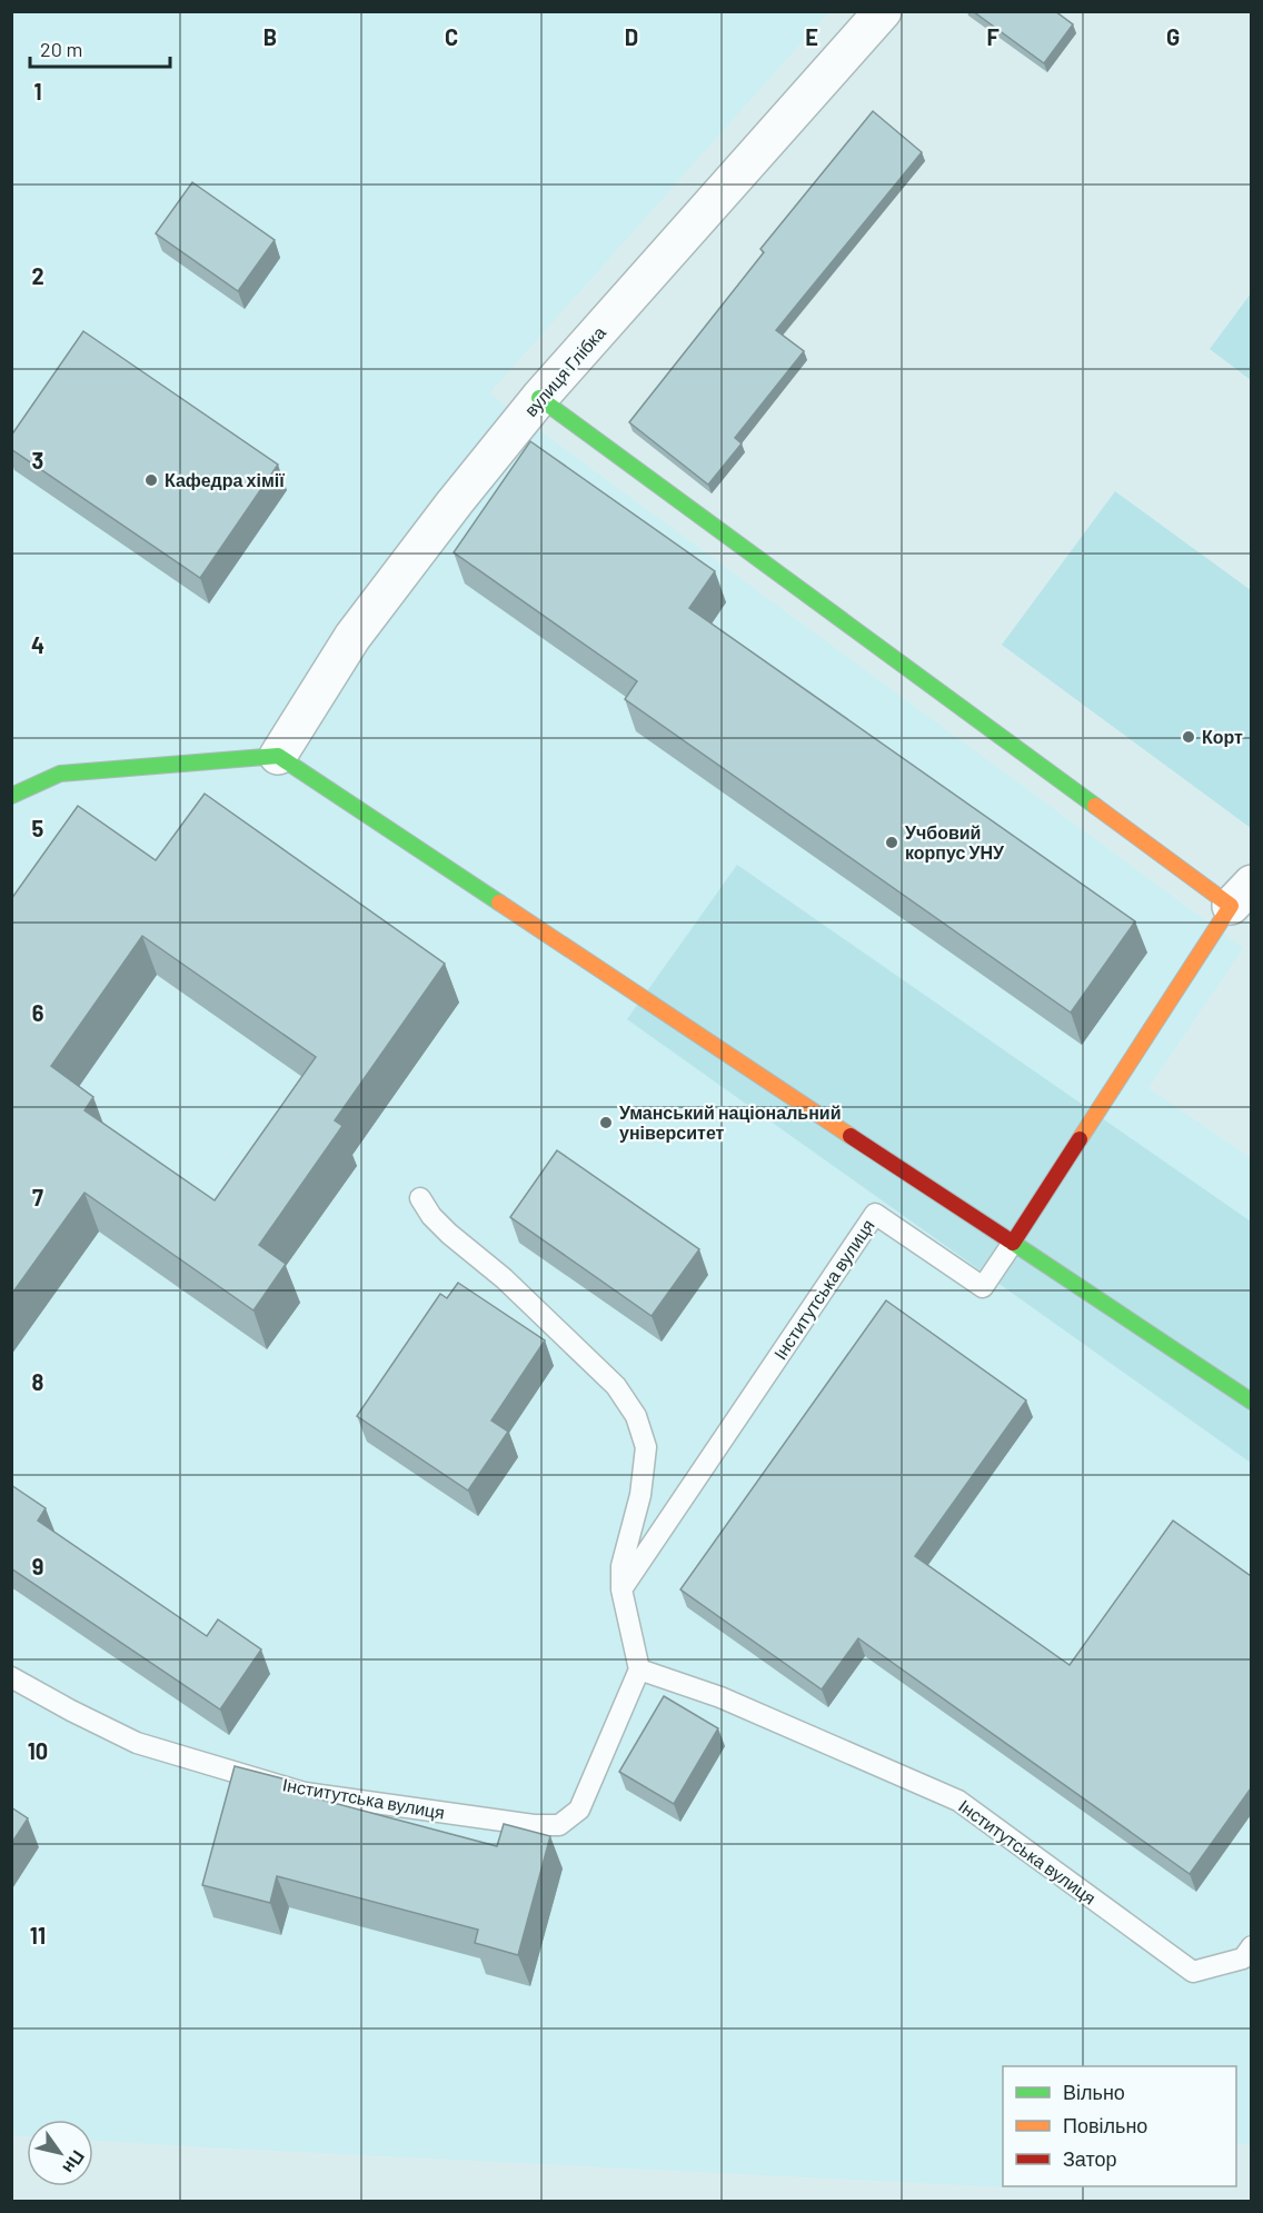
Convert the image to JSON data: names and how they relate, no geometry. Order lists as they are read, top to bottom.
{
  "streets": {
    "street": ["вулиця Глібка"],
    "lane": ["Інститутська вулиця"]
  },
  "places": [
    "Кафедра хімії",
    "Корт",
    "Учбовий корпус УНУ",
    "Уманський національний університет"
  ],
  "legend": ["Вільно", "Повільно", "Затор"],
  "scale_bar": "20 m",
  "north": "bottom right",
  "grid": {
    "columns": [
      "B",
      "C",
      "D",
      "E",
      "F",
      "G"
    ],
    "rows": [
      "1",
      "2",
      "3",
      "4",
      "5",
      "6",
      "7",
      "8",
      "9",
      "10",
      "11"
    ]
  }
}
